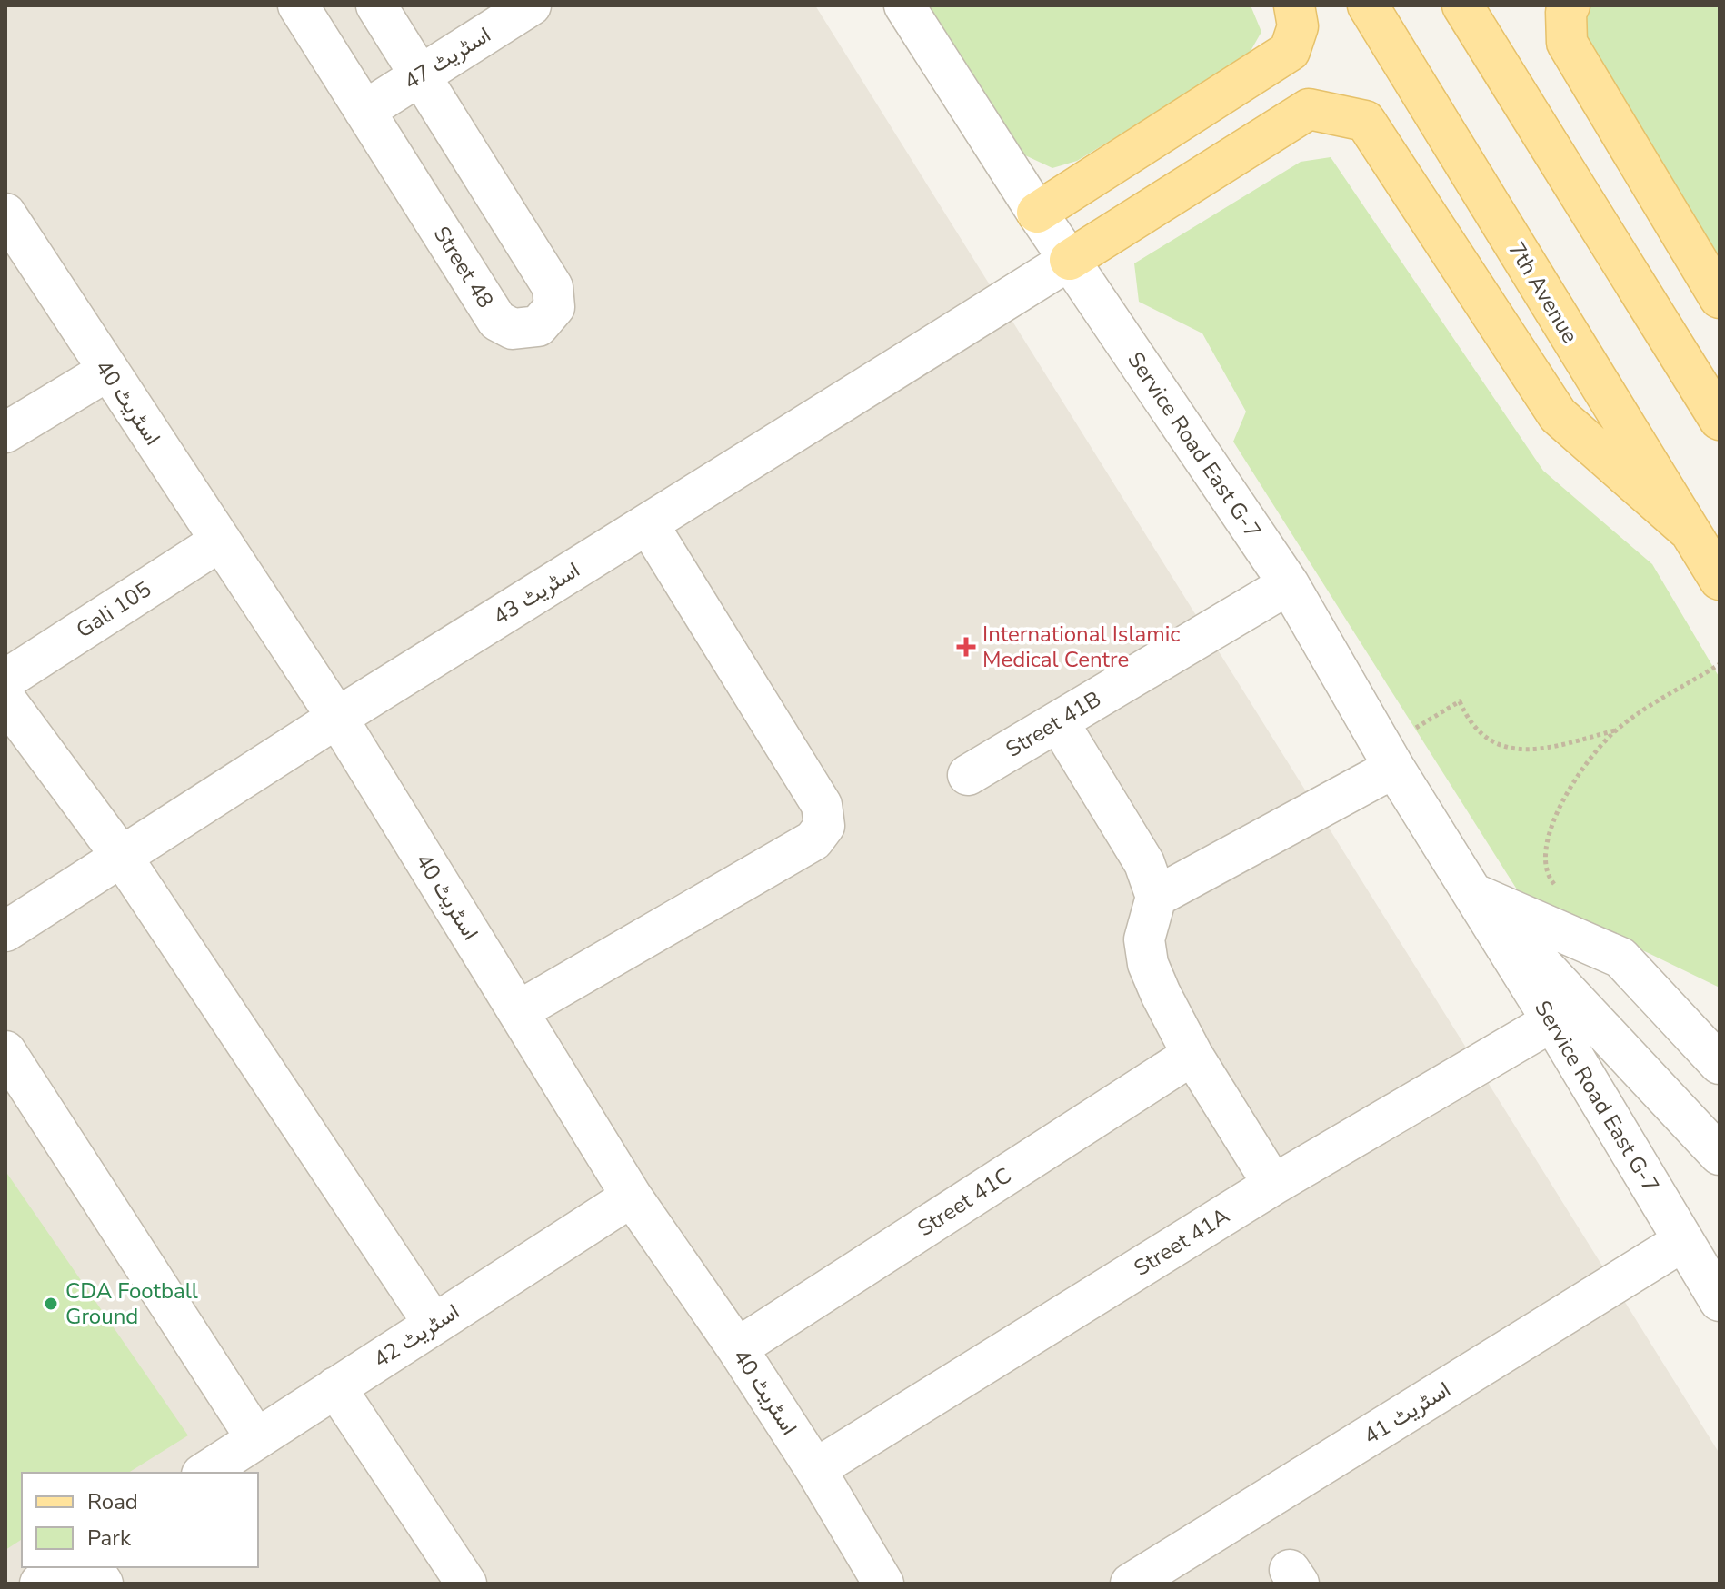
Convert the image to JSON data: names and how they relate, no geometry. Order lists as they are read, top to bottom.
{
  "streets": {
    "main road": ["7th Avenue"],
    "street": [
      "اسٹریٹ 47",
      "Street 48",
      "اسٹریٹ 40",
      "Service Road East G-7",
      "اسٹریٹ 43",
      "Gali 105",
      "Street 41B",
      "Street 41C",
      "Street 41A",
      "اسٹریٹ 42",
      "اسٹریٹ 41"
    ]
  },
  "crossings": [
    ["اسٹریٹ 47", "Street 48"],
    ["اسٹریٹ 40", "اسٹریٹ 43"],
    ["اسٹریٹ 40", "Gali 105"],
    ["اسٹریٹ 40", "Street 41C"],
    ["اسٹریٹ 40", "Street 41A"],
    ["اسٹریٹ 40", "اسٹریٹ 42"],
    ["Service Road East G-7", "اسٹریٹ 43"],
    ["Service Road East G-7", "Street 41B"],
    ["Service Road East G-7", "Street 41A"],
    ["Service Road East G-7", "اسٹریٹ 41"]
  ],
  "places": {
    "health": ["International Islamic Medical Centre"],
    "other": ["CDA Football Ground"]
  },
  "legend": ["Road", "Park"]
}
